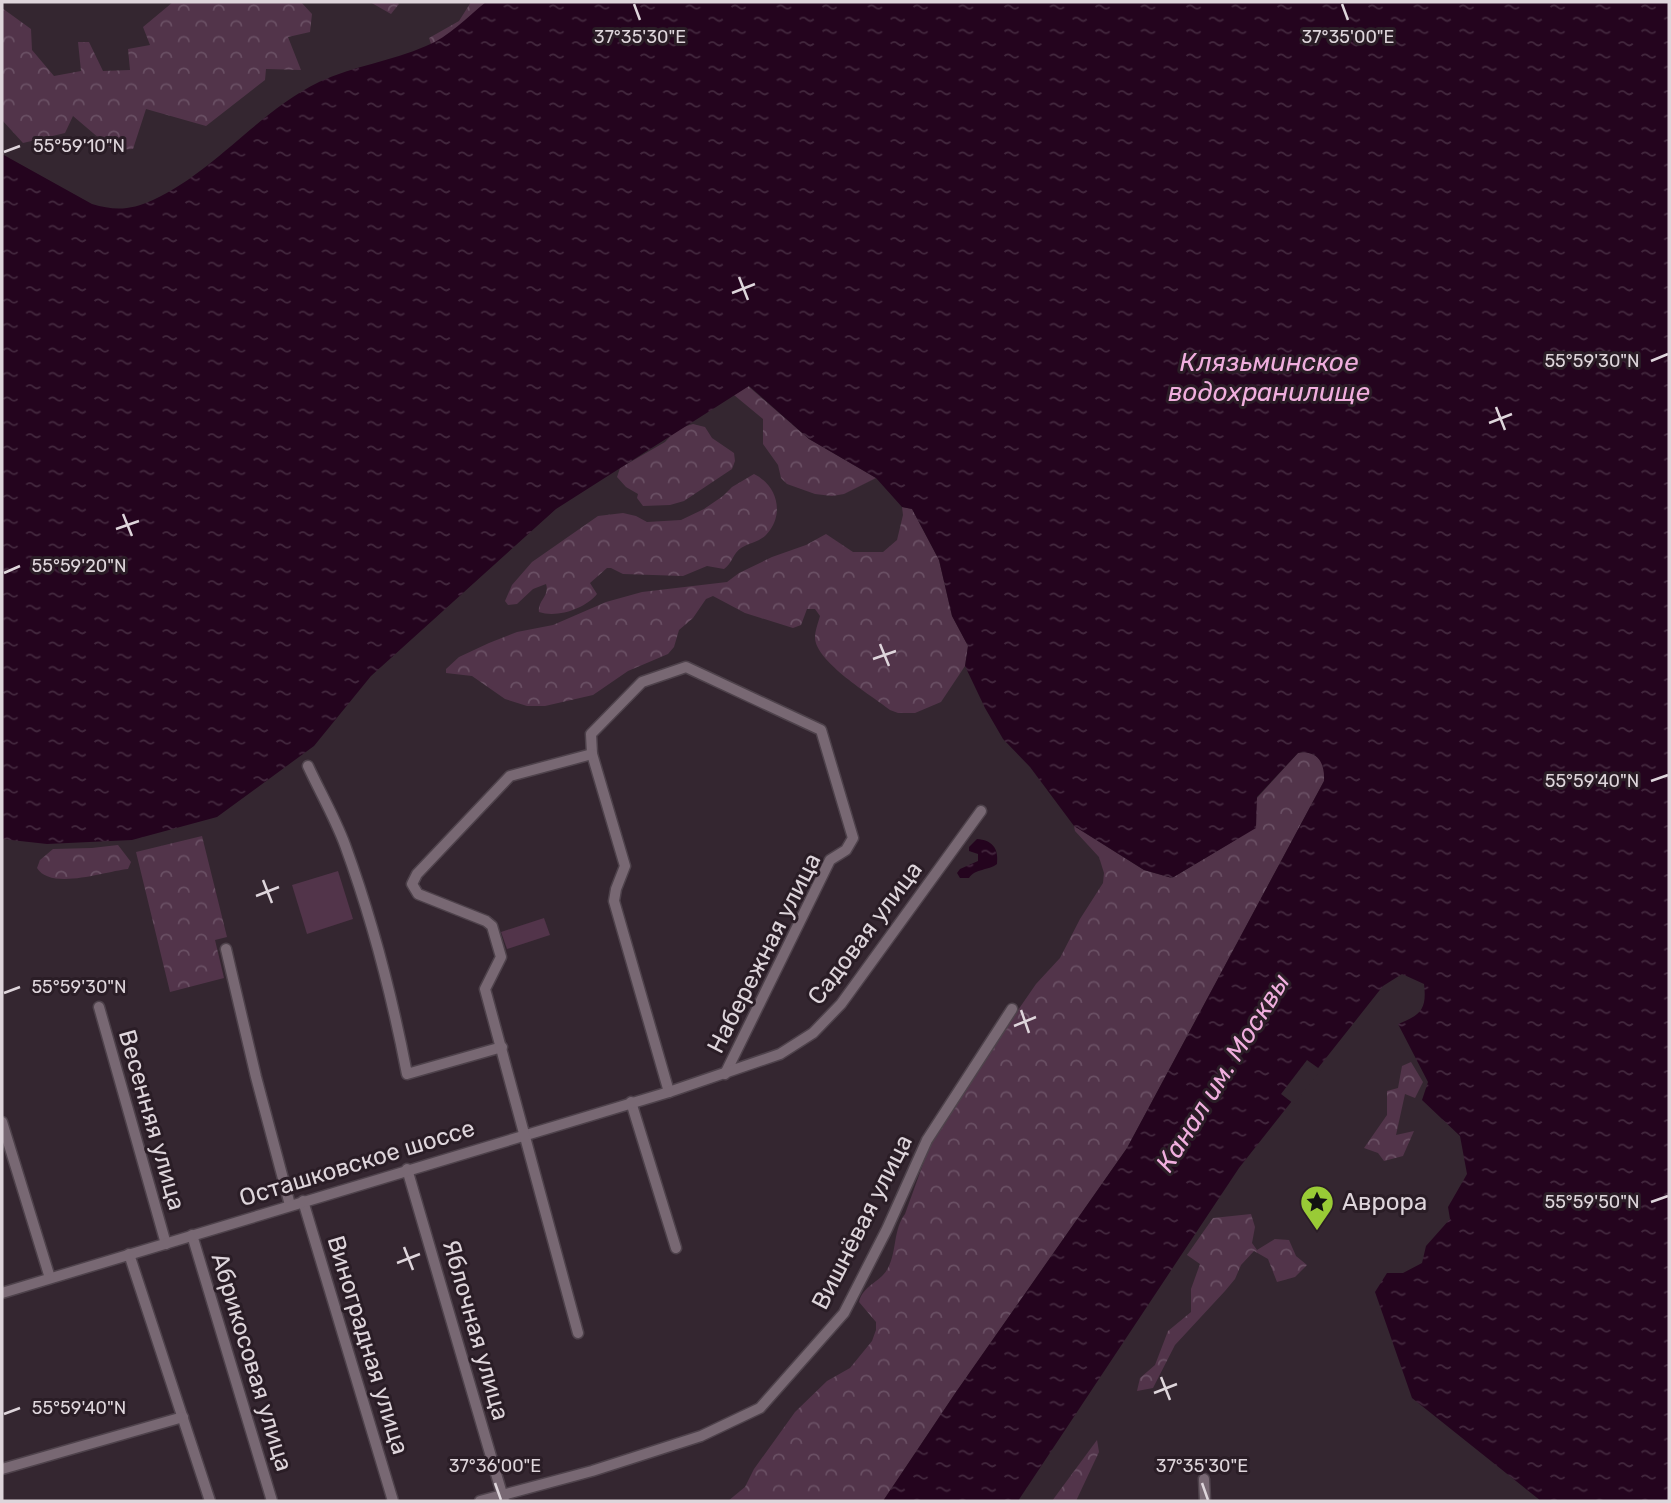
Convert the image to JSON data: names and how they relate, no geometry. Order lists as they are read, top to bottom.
{
  "streets": {
    "street": [
      "Садовая улица",
      "Набережная улица",
      "Весенняя улица",
      "Осташковское шоссе",
      "Вишнёвая улица",
      "Яблочная улица",
      "Виноградная улица",
      "Абрикосовая улица"
    ]
  },
  "crossings": [
    ["Садовая улица", "Набережная улица"],
    ["Садовая улица", "Осташковское шоссе"],
    ["Набережная улица", "Осташковское шоссе"],
    ["Весенняя улица", "Осташковское шоссе"],
    ["Осташковское шоссе", "Яблочная улица"],
    ["Осташковское шоссе", "Виноградная улица"],
    ["Осташковское шоссе", "Абрикосовая улица"],
    ["Вишнёвая улица", "Яблочная улица"]
  ],
  "water": ["Клязьминское водохранилище", "Канал им. Москвы"],
  "places": {
    "place": ["Аврора"]
  },
  "coordinates": [
    "37°35'00\"E",
    "37°35'30\"E",
    "55°59'10\"N",
    "55°59'30\"N",
    "55°59'20\"N",
    "55°59'40\"N",
    "55°59'50\"N",
    "37°36'00\"E"
  ]
}
